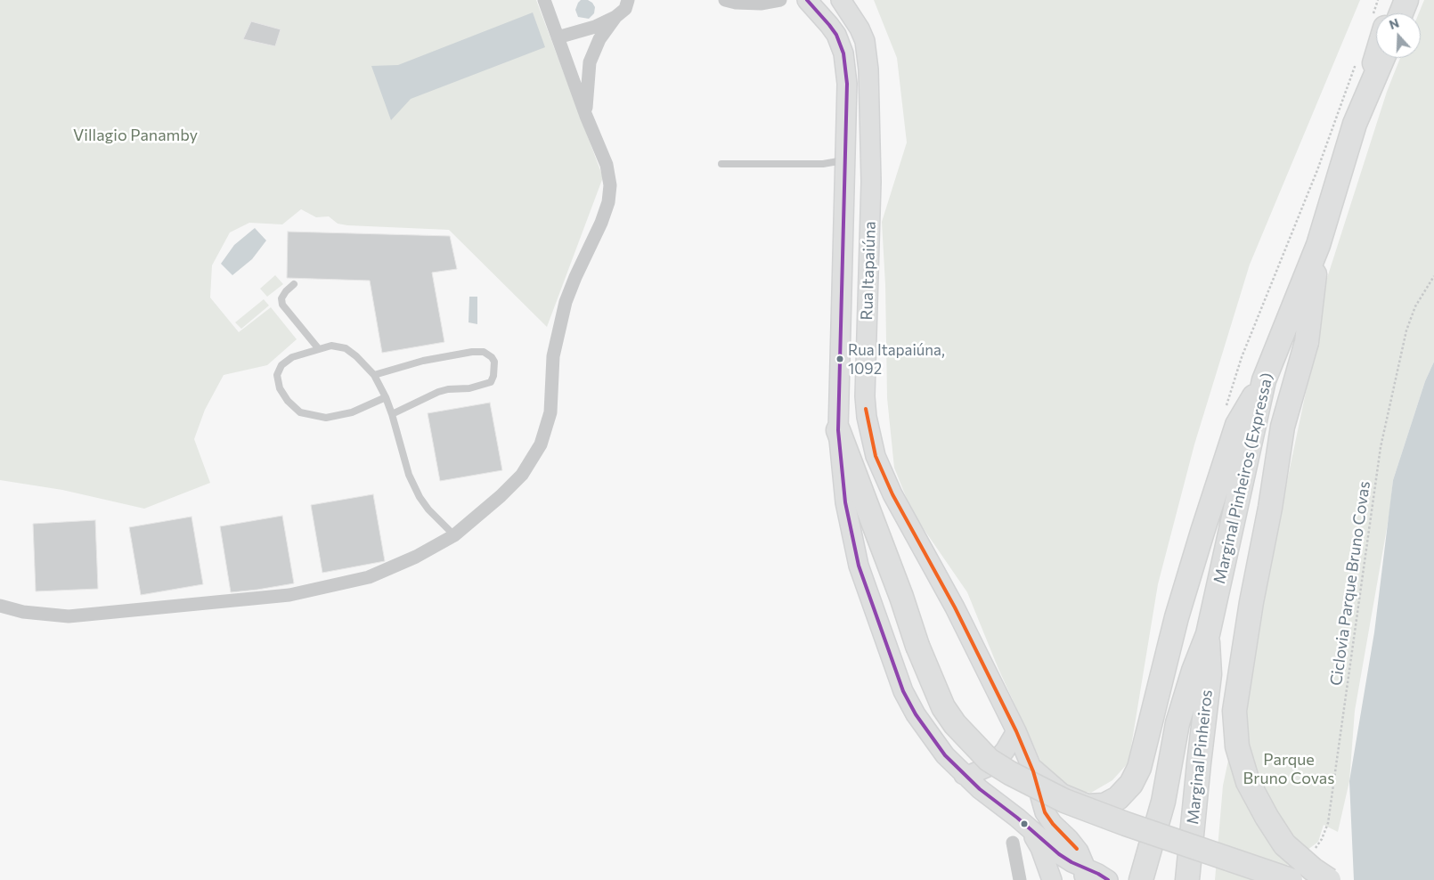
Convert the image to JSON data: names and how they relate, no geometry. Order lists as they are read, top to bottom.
{
  "streets": {
    "highway": ["Marginal Pinheiros (Expressa)", "Marginal Pinheiros"],
    "main road": ["Rua Itapaiúna"],
    "path": ["Ciclovia Parque Bruno Covas"]
  },
  "crossings": [
    ["Marginal Pinheiros (Expressa)", "Marginal Pinheiros"]
  ],
  "parks": ["Villagio Panamby", "Parque Bruno Covas"],
  "places": ["Rua Itapaiúna, 1092"],
  "north": "top"
}
